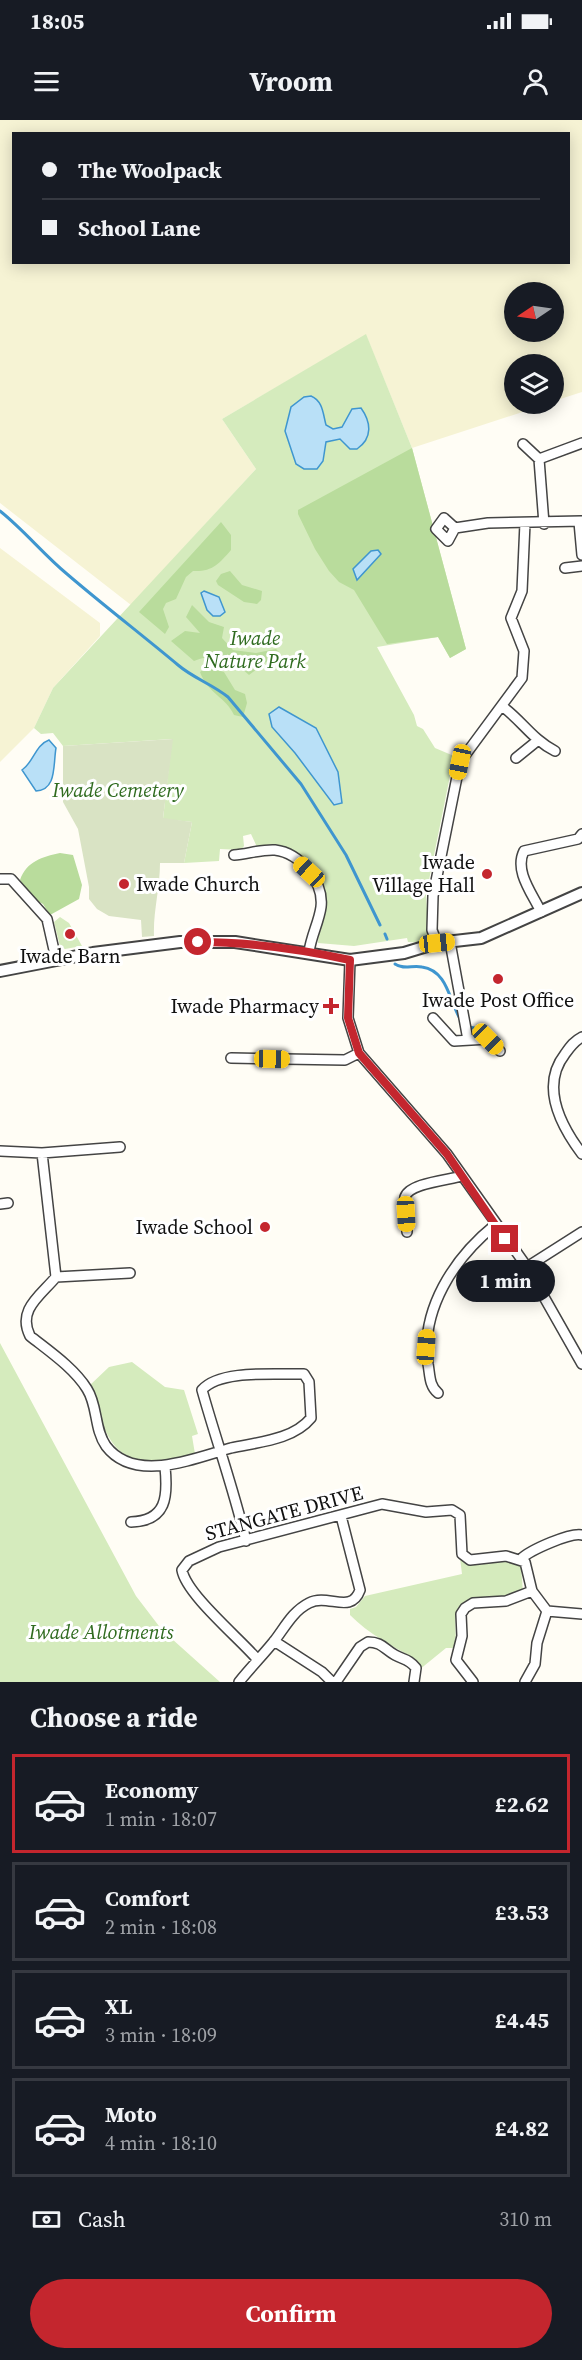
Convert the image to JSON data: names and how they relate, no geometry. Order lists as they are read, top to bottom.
{
  "streets": {
    "street": ["STANGATE DRIVE"]
  },
  "parks": ["Iwade Nature Park", "Iwade Cemetery", "Iwade Allotments"],
  "places": {
    "other": [
      "Iwade Village Hall",
      "Iwade Church",
      "Iwade Barn",
      "Iwade Post Office",
      "Iwade School"
    ],
    "health": ["Iwade Pharmacy"]
  },
  "north": "left",
  "page": {
    "status": "18:05",
    "header": "Vroom",
    "banner": ["The Woolpack", "School Lane"],
    "bubble": "1 min",
    "heading": "Choose a ride",
    "list": [
      {
        "name": "Economy",
        "note": "1 min · 18:07",
        "value": "£2.62"
      },
      {
        "name": "Comfort",
        "note": "2 min · 18:08",
        "value": "£3.53"
      },
      {
        "name": "XL",
        "note": "3 min · 18:09",
        "value": "£4.45"
      },
      {
        "name": "Moto",
        "note": "4 min · 18:10",
        "value": "£4.82"
      }
    ],
    "pay": ["Cash", "310 m"],
    "buttons": "Confirm"
  }
}
